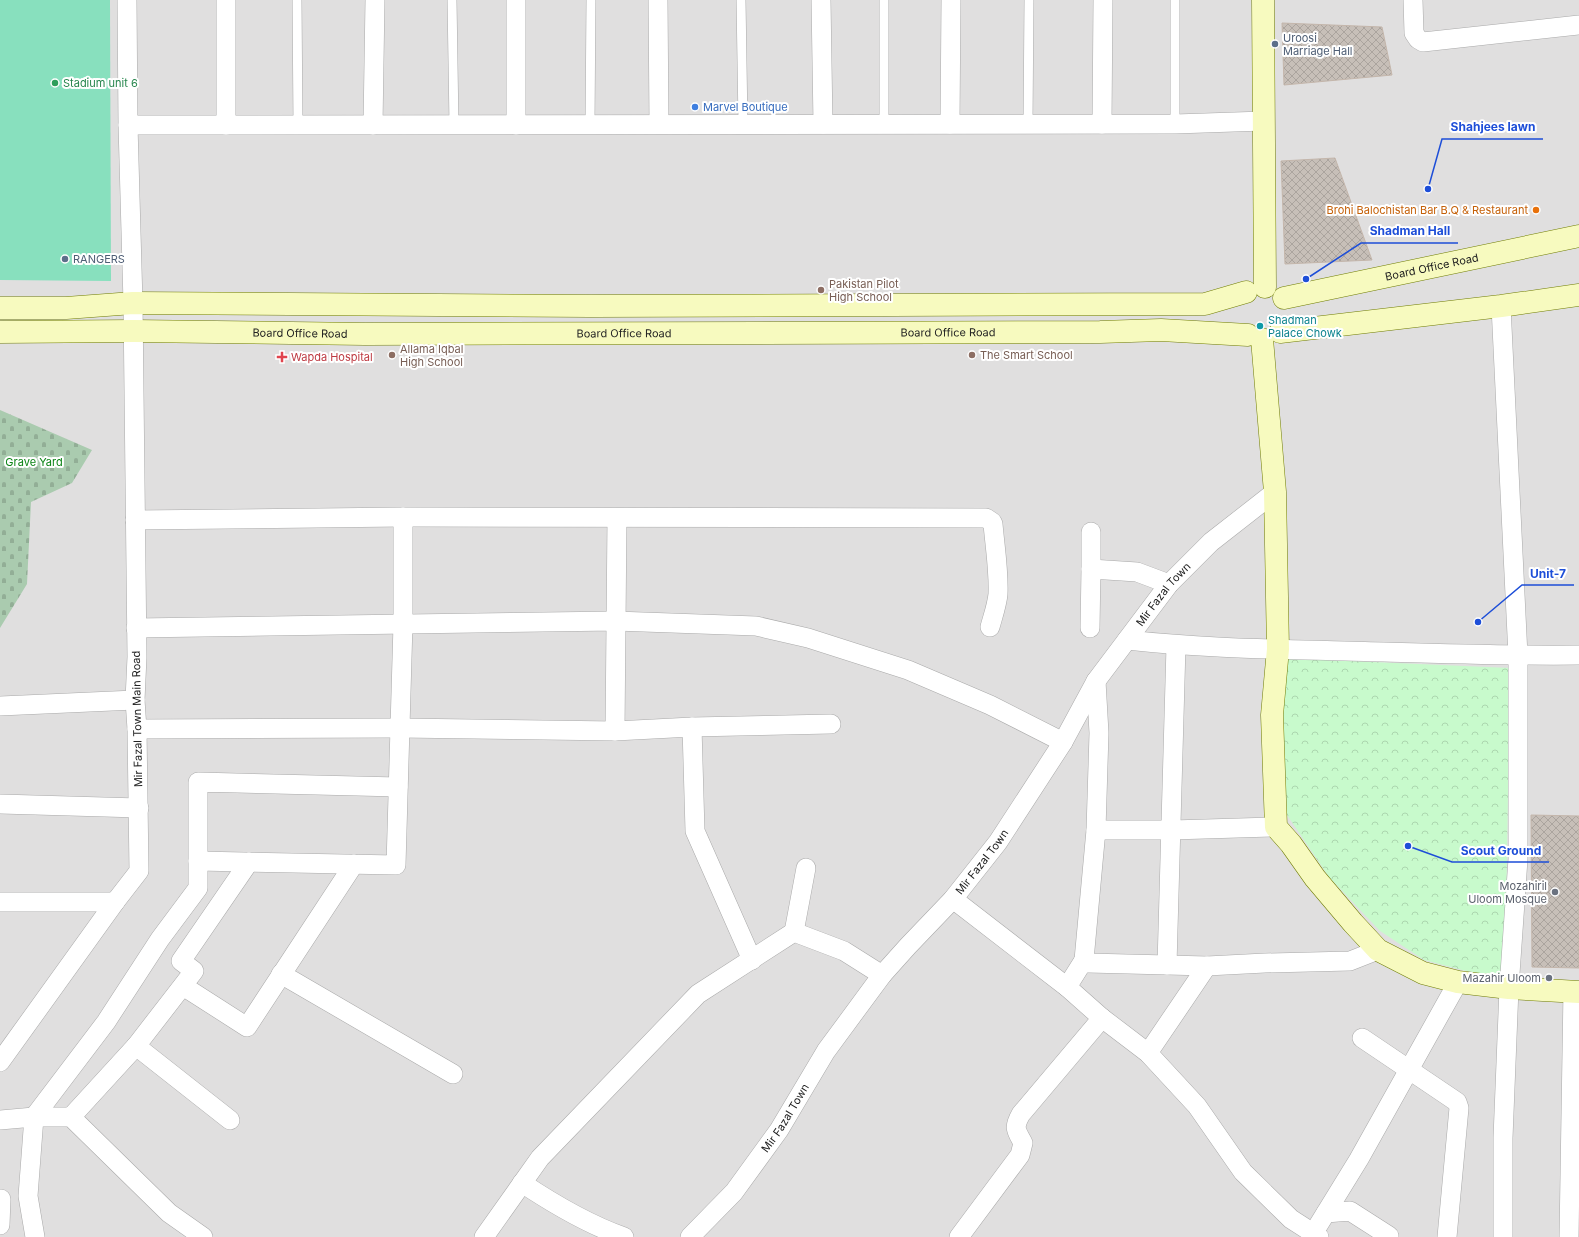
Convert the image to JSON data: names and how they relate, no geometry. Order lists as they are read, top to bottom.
{
  "streets": {
    "street": ["Board Office Road", "Mir Fazal Town", "Mir Fazal Town Main Road"]
  },
  "crossings": [
    ["Board Office Road", "Mir Fazal Town Main Road"]
  ],
  "parks": ["Grave Yard"],
  "places": {
    "other": [
      "Uroosi Marriage Hall",
      "Stadium unit 6",
      "Marvel Boutique",
      "Shahjees lawn",
      "Brohi Balochistan Bar B.Q & Restaurant",
      "RANGERS",
      "Shadman Hall",
      "Pakistan Pilot High School",
      "Shadman Palace Chowk",
      "Allama Iqbal High School",
      "The Smart School",
      "Unit-7",
      "Scout Ground",
      "Mozahiril Uloom Mosque",
      "Mazahir Uloom"
    ],
    "health": ["Wapda Hospital"]
  }
}
